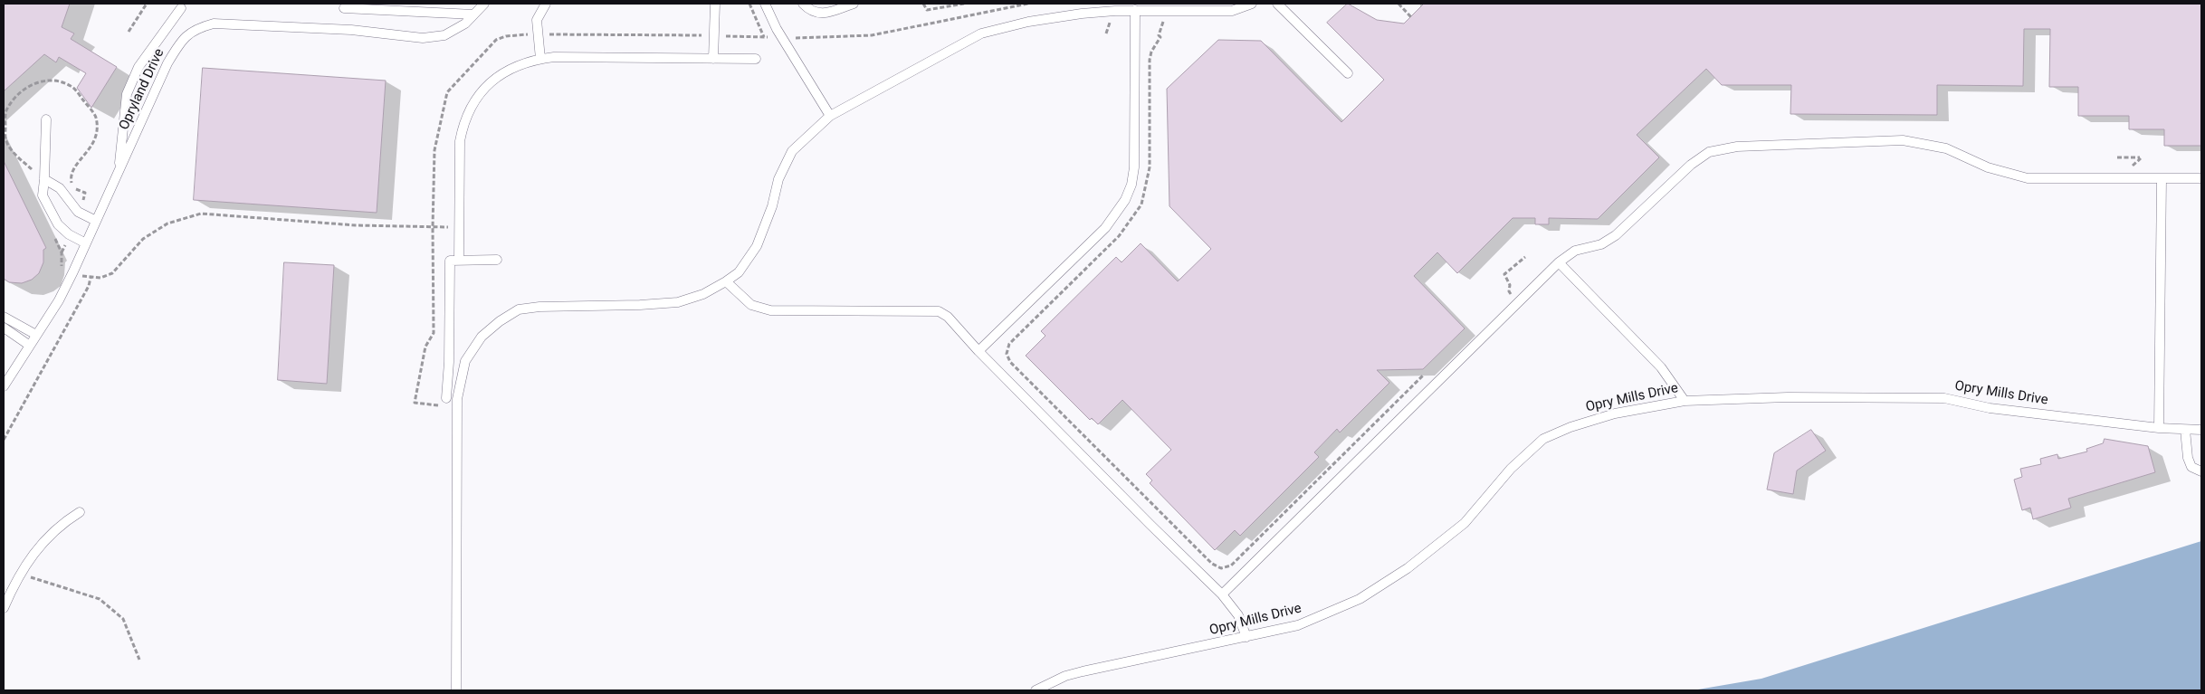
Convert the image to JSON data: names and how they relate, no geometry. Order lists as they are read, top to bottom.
{
  "streets": {
    "lane": ["Opryland Drive", "Opry Mills Drive"]
  }
}
